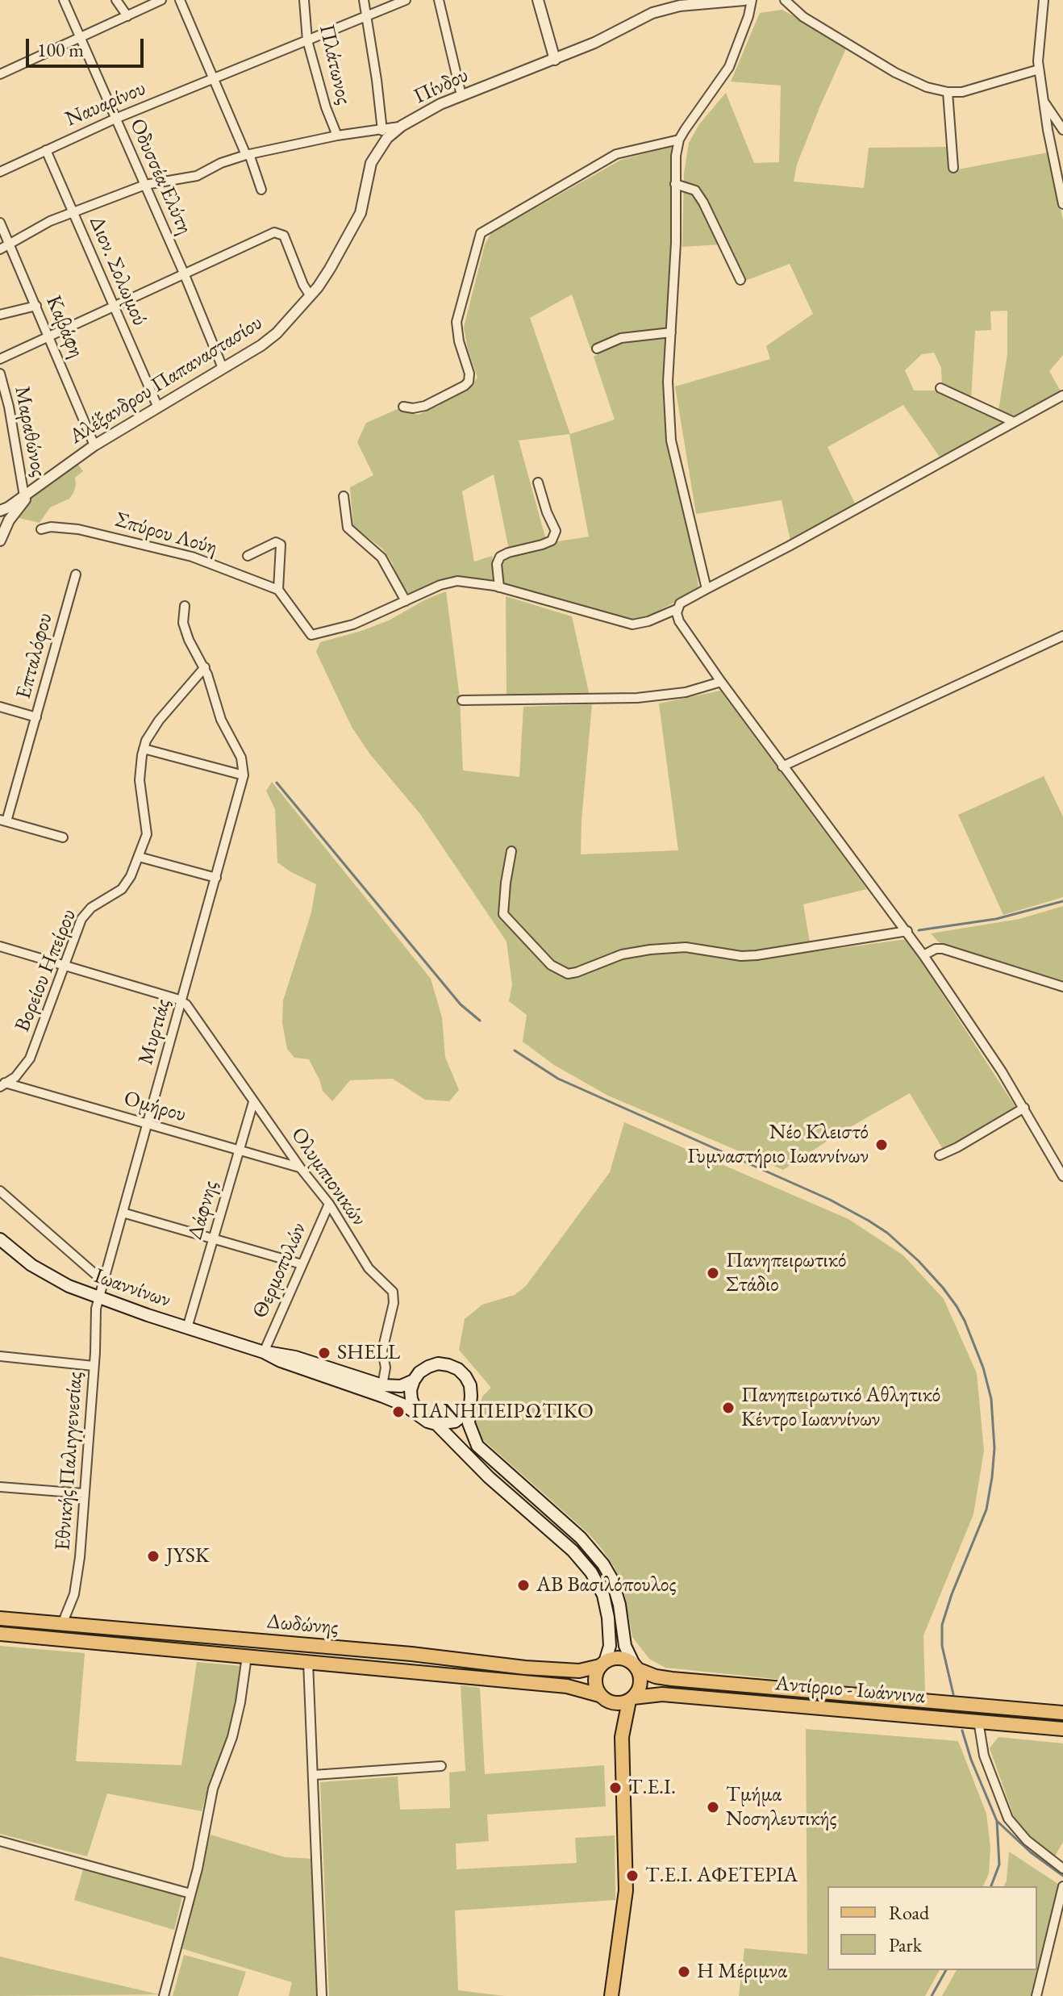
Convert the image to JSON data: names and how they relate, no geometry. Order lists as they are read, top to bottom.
{
  "streets": {
    "main road": ["Ιωαννίνων", "Δωδώνης", "Αντίρριο - Ιωάννινα"],
    "street": [
      "Πλάτωνος",
      "Πίνδου",
      "Ναυαρίνου",
      "Οδυσσέα Ελύτη",
      "Διον. Σολωμού",
      "Καβάφη",
      "Αλέξανδρου Παπαναστασίου",
      "Μαραθώνος",
      "Σπύρου Λούη",
      "Επταλόφου",
      "Βορείου Ηπείρου",
      "Μυρτιάς",
      "Ομήρου",
      "Ολυμπιονικών",
      "Δάφνης",
      "Θερμοπυλών",
      "Εθνικής Παλιγγενεσίας"
    ]
  },
  "crossings": [
    ["Πλάτωνος", "Πίνδου"],
    ["Πλάτωνος", "Ναυαρίνου"],
    ["Πίνδου", "Οδυσσέα Ελύτη"],
    ["Πίνδου", "Διον. Σολωμού"],
    ["Πίνδου", "Καβάφη"],
    ["Πίνδου", "Αλέξανδρου Παπαναστασίου"],
    ["Ναυαρίνου", "Οδυσσέα Ελύτη"],
    ["Ναυαρίνου", "Διον. Σολωμού"],
    ["Οδυσσέα Ελύτη", "Αλέξανδρου Παπαναστασίου"],
    ["Διον. Σολωμού", "Αλέξανδρου Παπαναστασίου"],
    ["Καβάφη", "Αλέξανδρου Παπαναστασίου"],
    ["Αλέξανδρου Παπαναστασίου", "Μαραθώνος"],
    ["Βορείου Ηπείρου", "Ομήρου"],
    ["Μυρτιάς", "Ομήρου"],
    ["Μυρτιάς", "Ολυμπιονικών"],
    ["Μυρτιάς", "Ιωαννίνων"],
    ["Μυρτιάς", "Εθνικής Παλιγγενεσίας"],
    ["Ομήρου", "Ολυμπιονικών"],
    ["Ομήρου", "Δάφνης"],
    ["Ολυμπιονικών", "Δάφνης"],
    ["Ολυμπιονικών", "Θερμοπυλών"],
    ["Δάφνης", "Ιωαννίνων"],
    ["Θερμοπυλών", "Ιωαννίνων"],
    ["Ιωαννίνων", "Εθνικής Παλιγγενεσίας"],
    ["Εθνικής Παλιγγενεσίας", "Δωδώνης"],
    ["Δωδώνης", "Αντίρριο - Ιωάννινα"]
  ],
  "places": [
    "Νέο Κλειστό Γυμναστήριο Ιωαννίνων",
    "Πανηπειρωτικό Στάδιο",
    "SHELL",
    "Πανηπειρωτικό Αθλητικό Κέντρο Ιωαννίνων",
    "ΠΑΝΗΠΕΙΡΩΤΙΚΟ",
    "JYSK",
    "ΑΒ Βασιλόπουλος",
    "Τ.Ε.Ι.",
    "Τμήμα Νοσηλευτικής",
    "Τ.Ε.Ι. ΑΦΕΤΕΡΙΑ",
    "Η Μέριμνα"
  ],
  "legend": ["Road", "Park"],
  "scale_bar": "100 m"
}
